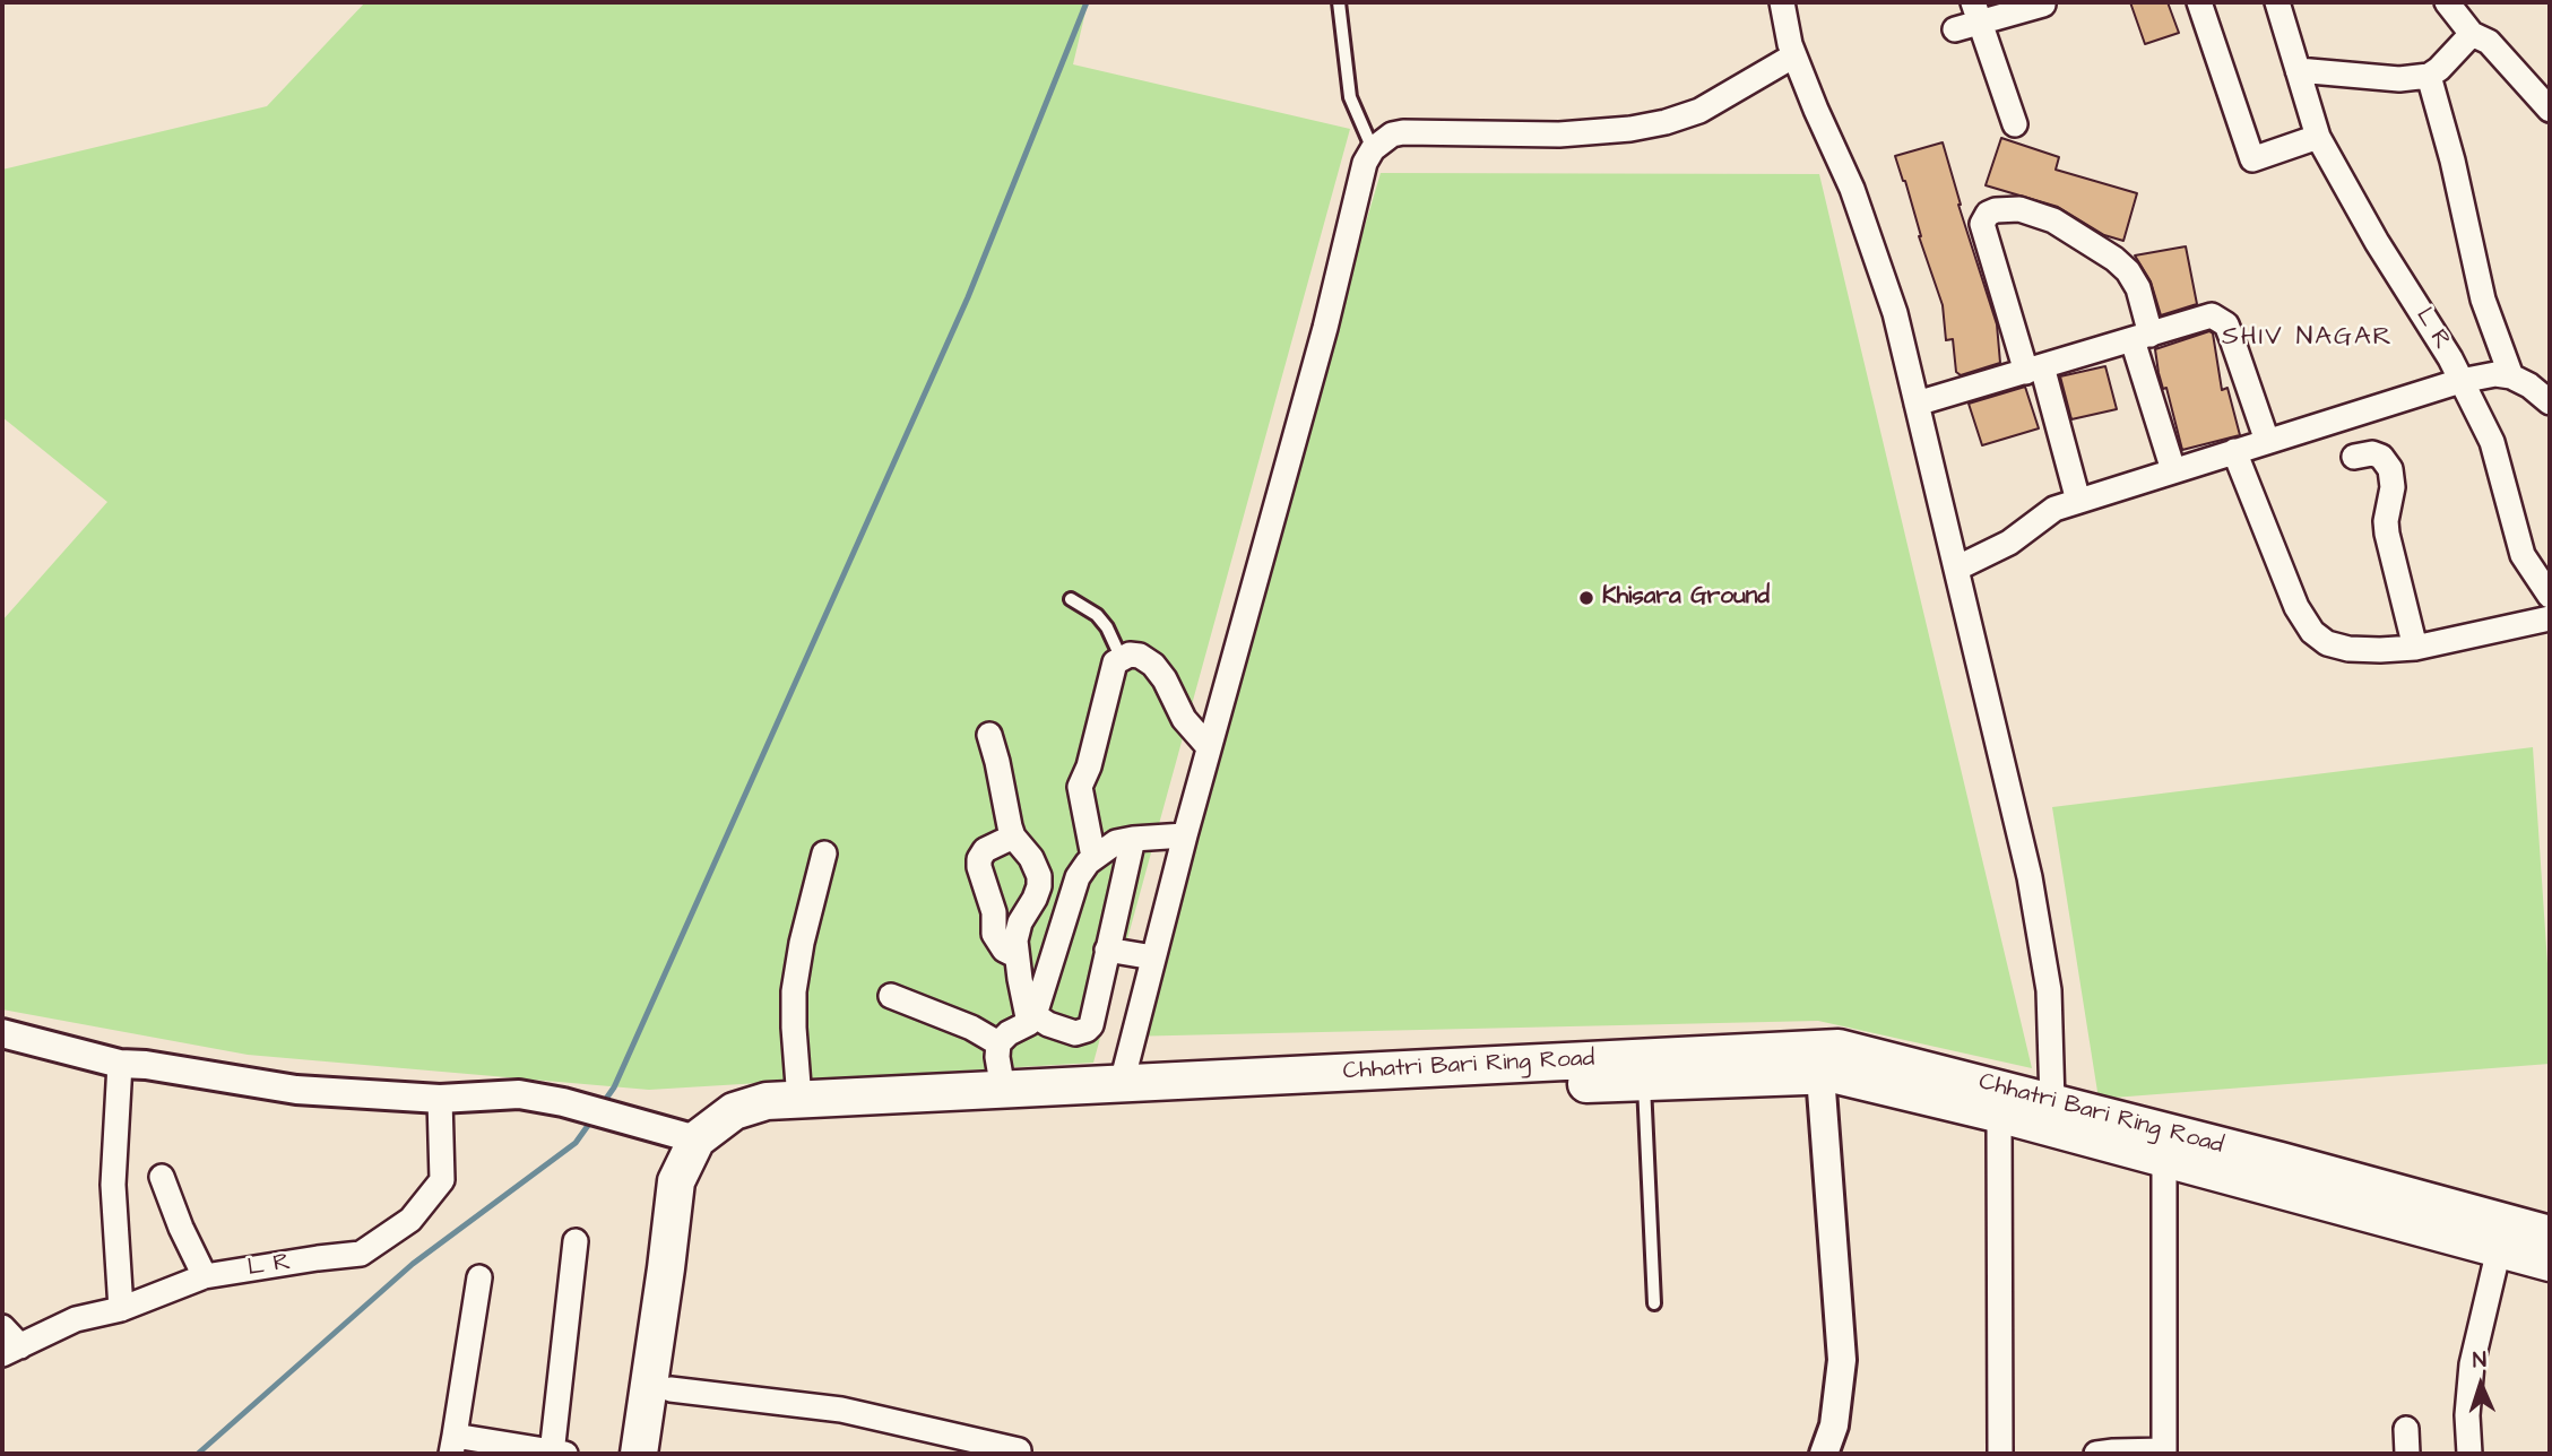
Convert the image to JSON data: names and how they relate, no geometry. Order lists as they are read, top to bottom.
{
  "streets": {
    "main road": ["Chhatri Bari Ring Road"],
    "street": ["L R"]
  },
  "districts": ["SHIV NAGAR"],
  "places": ["Khisara Ground"],
  "north": "top"
}
